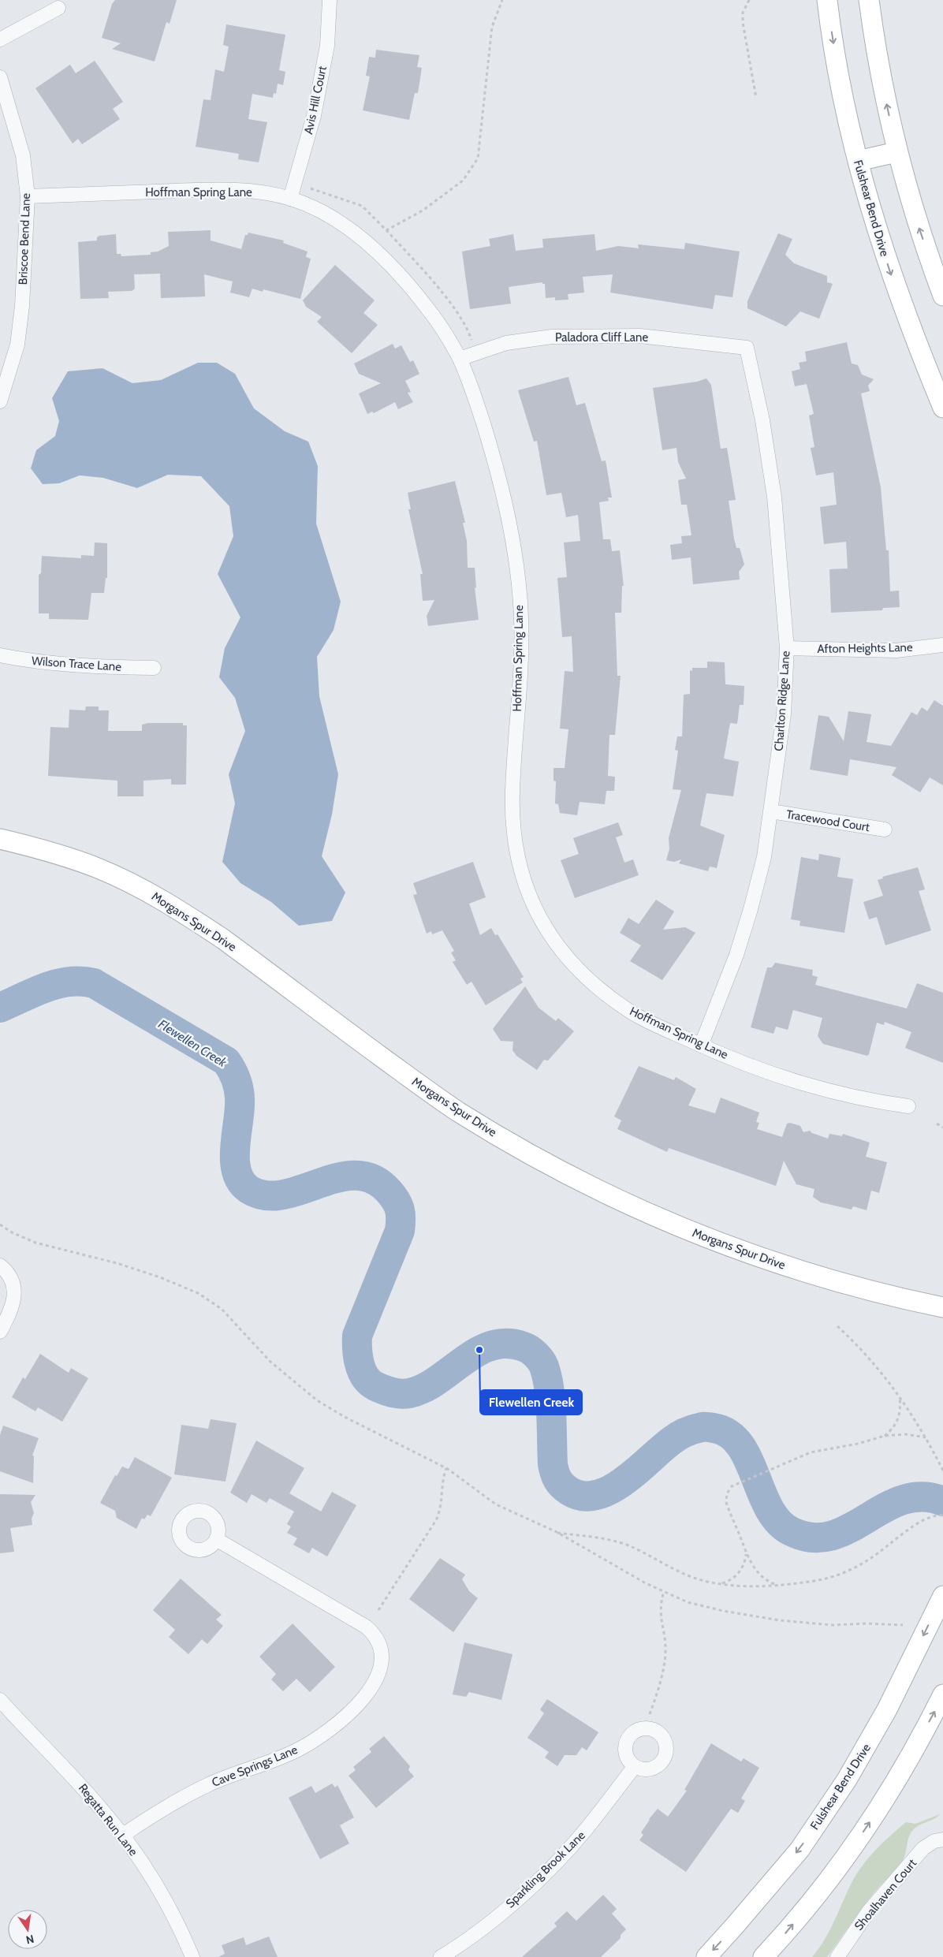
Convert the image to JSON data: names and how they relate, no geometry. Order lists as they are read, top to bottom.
{
  "streets": {
    "main road": ["Fulshear Bend Drive", "Morgans Spur Drive"],
    "street": [
      "Avis Hill Court",
      "Hoffman Spring Lane",
      "Briscoe Bend Lane",
      "Paladora Cliff Lane",
      "Afton Heights Lane",
      "Wilson Trace Lane",
      "Charlton Ridge Lane",
      "Tracewood Court",
      "Cave Springs Lane",
      "Regatta Run Lane",
      "Sparkling Brook Lane",
      "Shoalhaven Court"
    ]
  },
  "crossings": [
    ["Avis Hill Court", "Hoffman Spring Lane"],
    ["Hoffman Spring Lane", "Briscoe Bend Lane"],
    ["Hoffman Spring Lane", "Paladora Cliff Lane"],
    ["Hoffman Spring Lane", "Charlton Ridge Lane"],
    ["Paladora Cliff Lane", "Charlton Ridge Lane"],
    ["Afton Heights Lane", "Charlton Ridge Lane"],
    ["Charlton Ridge Lane", "Tracewood Court"],
    ["Cave Springs Lane", "Regatta Run Lane"]
  ],
  "one_way": ["Fulshear Bend Drive"],
  "water": ["Flewellen Creek"],
  "places": ["Flewellen Creek"],
  "north": "bottom"
}
